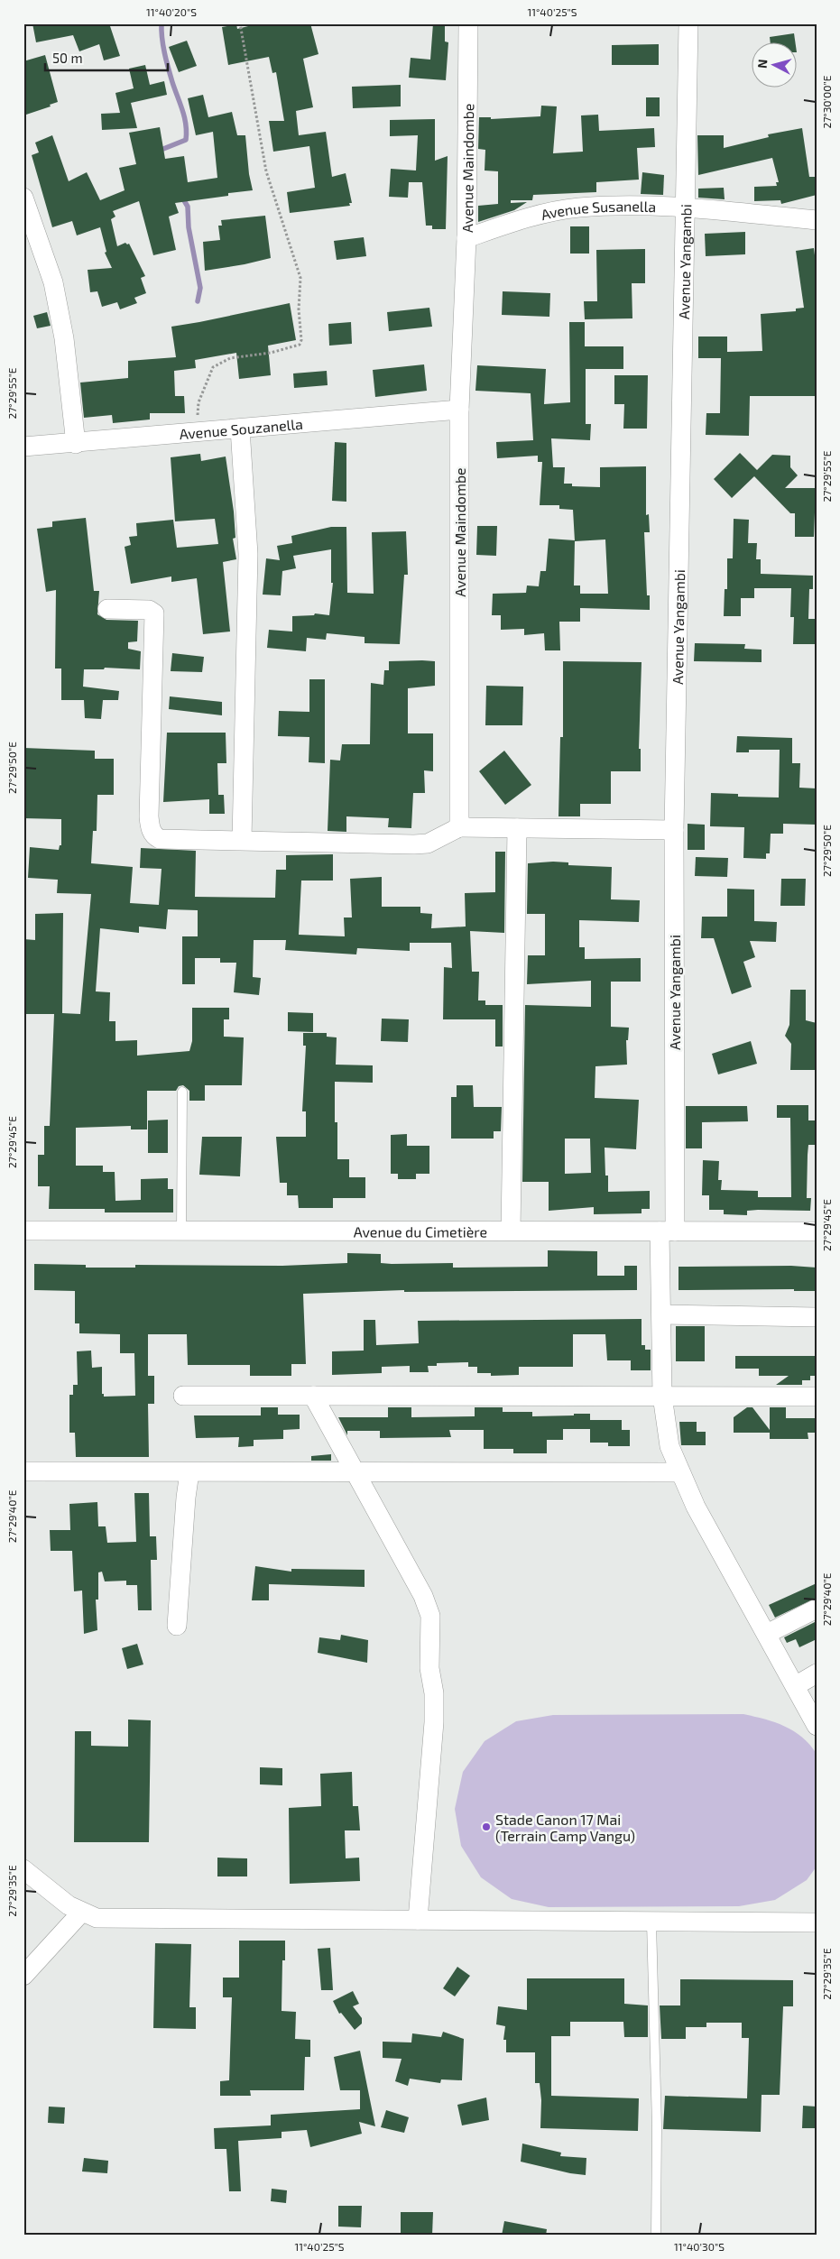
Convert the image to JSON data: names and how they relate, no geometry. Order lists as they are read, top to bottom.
{
  "streets": {
    "street": [
      "Avenue Maindombe",
      "Avenue Susanella",
      "Avenue Yangambi",
      "Avenue Souzanella",
      "Avenue du Cimetière"
    ]
  },
  "crossings": [
    ["Avenue Maindombe", "Avenue Susanella"],
    ["Avenue Maindombe", "Avenue Souzanella"],
    ["Avenue Susanella", "Avenue Yangambi"],
    ["Avenue Yangambi", "Avenue du Cimetière"]
  ],
  "places": ["Stade Canon 17 Mai (Terrain Camp Vangu)"],
  "scale_bar": "50 m",
  "north": "left",
  "coordinates": [
    "11°40'20\"S",
    "11°40'25\"S",
    "27°30'00\"E",
    "27°29'55\"E",
    "27°29'50\"E",
    "27°29'45\"E",
    "27°29'40\"E",
    "27°29'35\"E",
    "11°40'30\"S"
  ]
}
